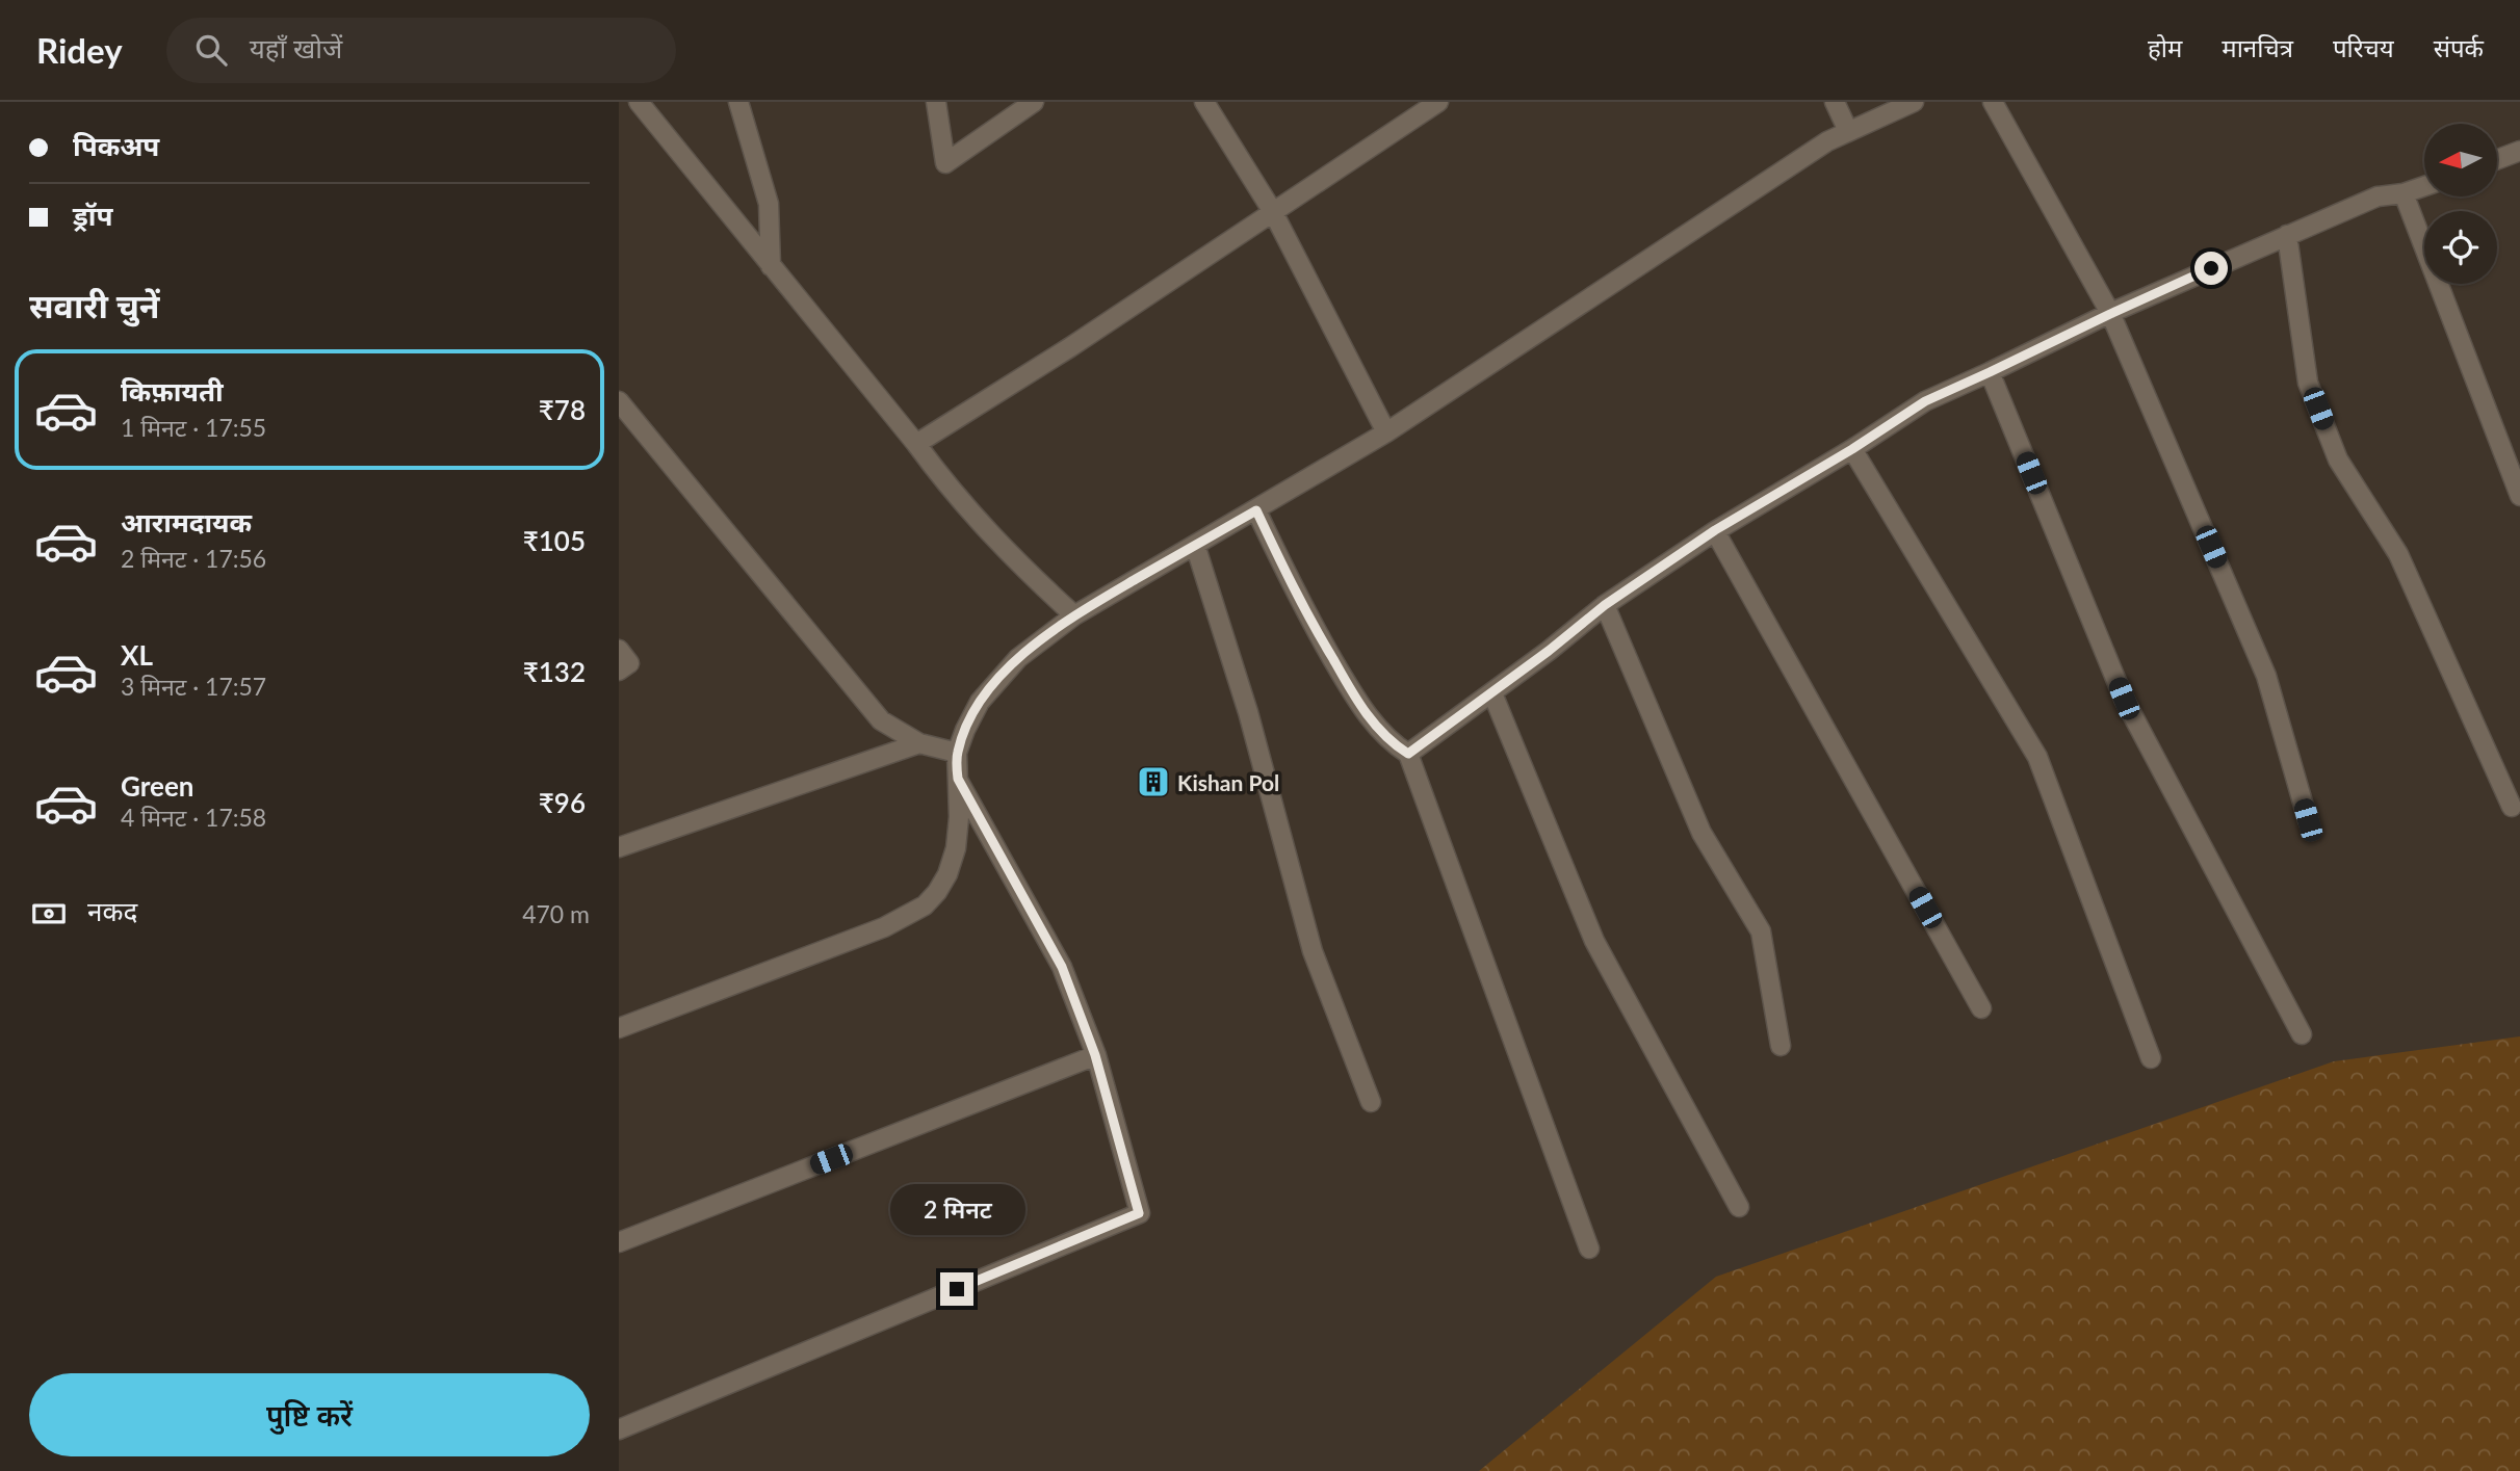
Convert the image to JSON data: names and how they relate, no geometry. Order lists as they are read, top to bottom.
{
  "places": {
    "building": ["Kishan Pol"]
  },
  "north": "left",
  "page": {
    "header": "Ridey",
    "search": "यहाँ खोजें",
    "nav": [
      "होम",
      "मानचित्र",
      "परिचय",
      "संपर्क"
    ],
    "banner": ["पिकअप", "ड्रॉप"],
    "heading": "सवारी चुनें",
    "list": [
      {
        "name": "किफ़ायती",
        "note": "1 मिनट · 17:55",
        "value": "₹78"
      },
      {
        "name": "आरामदायक",
        "note": "2 मिनट · 17:56",
        "value": "₹105"
      },
      {
        "name": "XL",
        "note": "3 मिनट · 17:57",
        "value": "₹132"
      },
      {
        "name": "Green",
        "note": "4 मिनट · 17:58",
        "value": "₹96"
      }
    ],
    "pay": ["नकद", "470 m"],
    "bubble": "2 मिनट",
    "buttons": "पुष्टि करें"
  }
}
